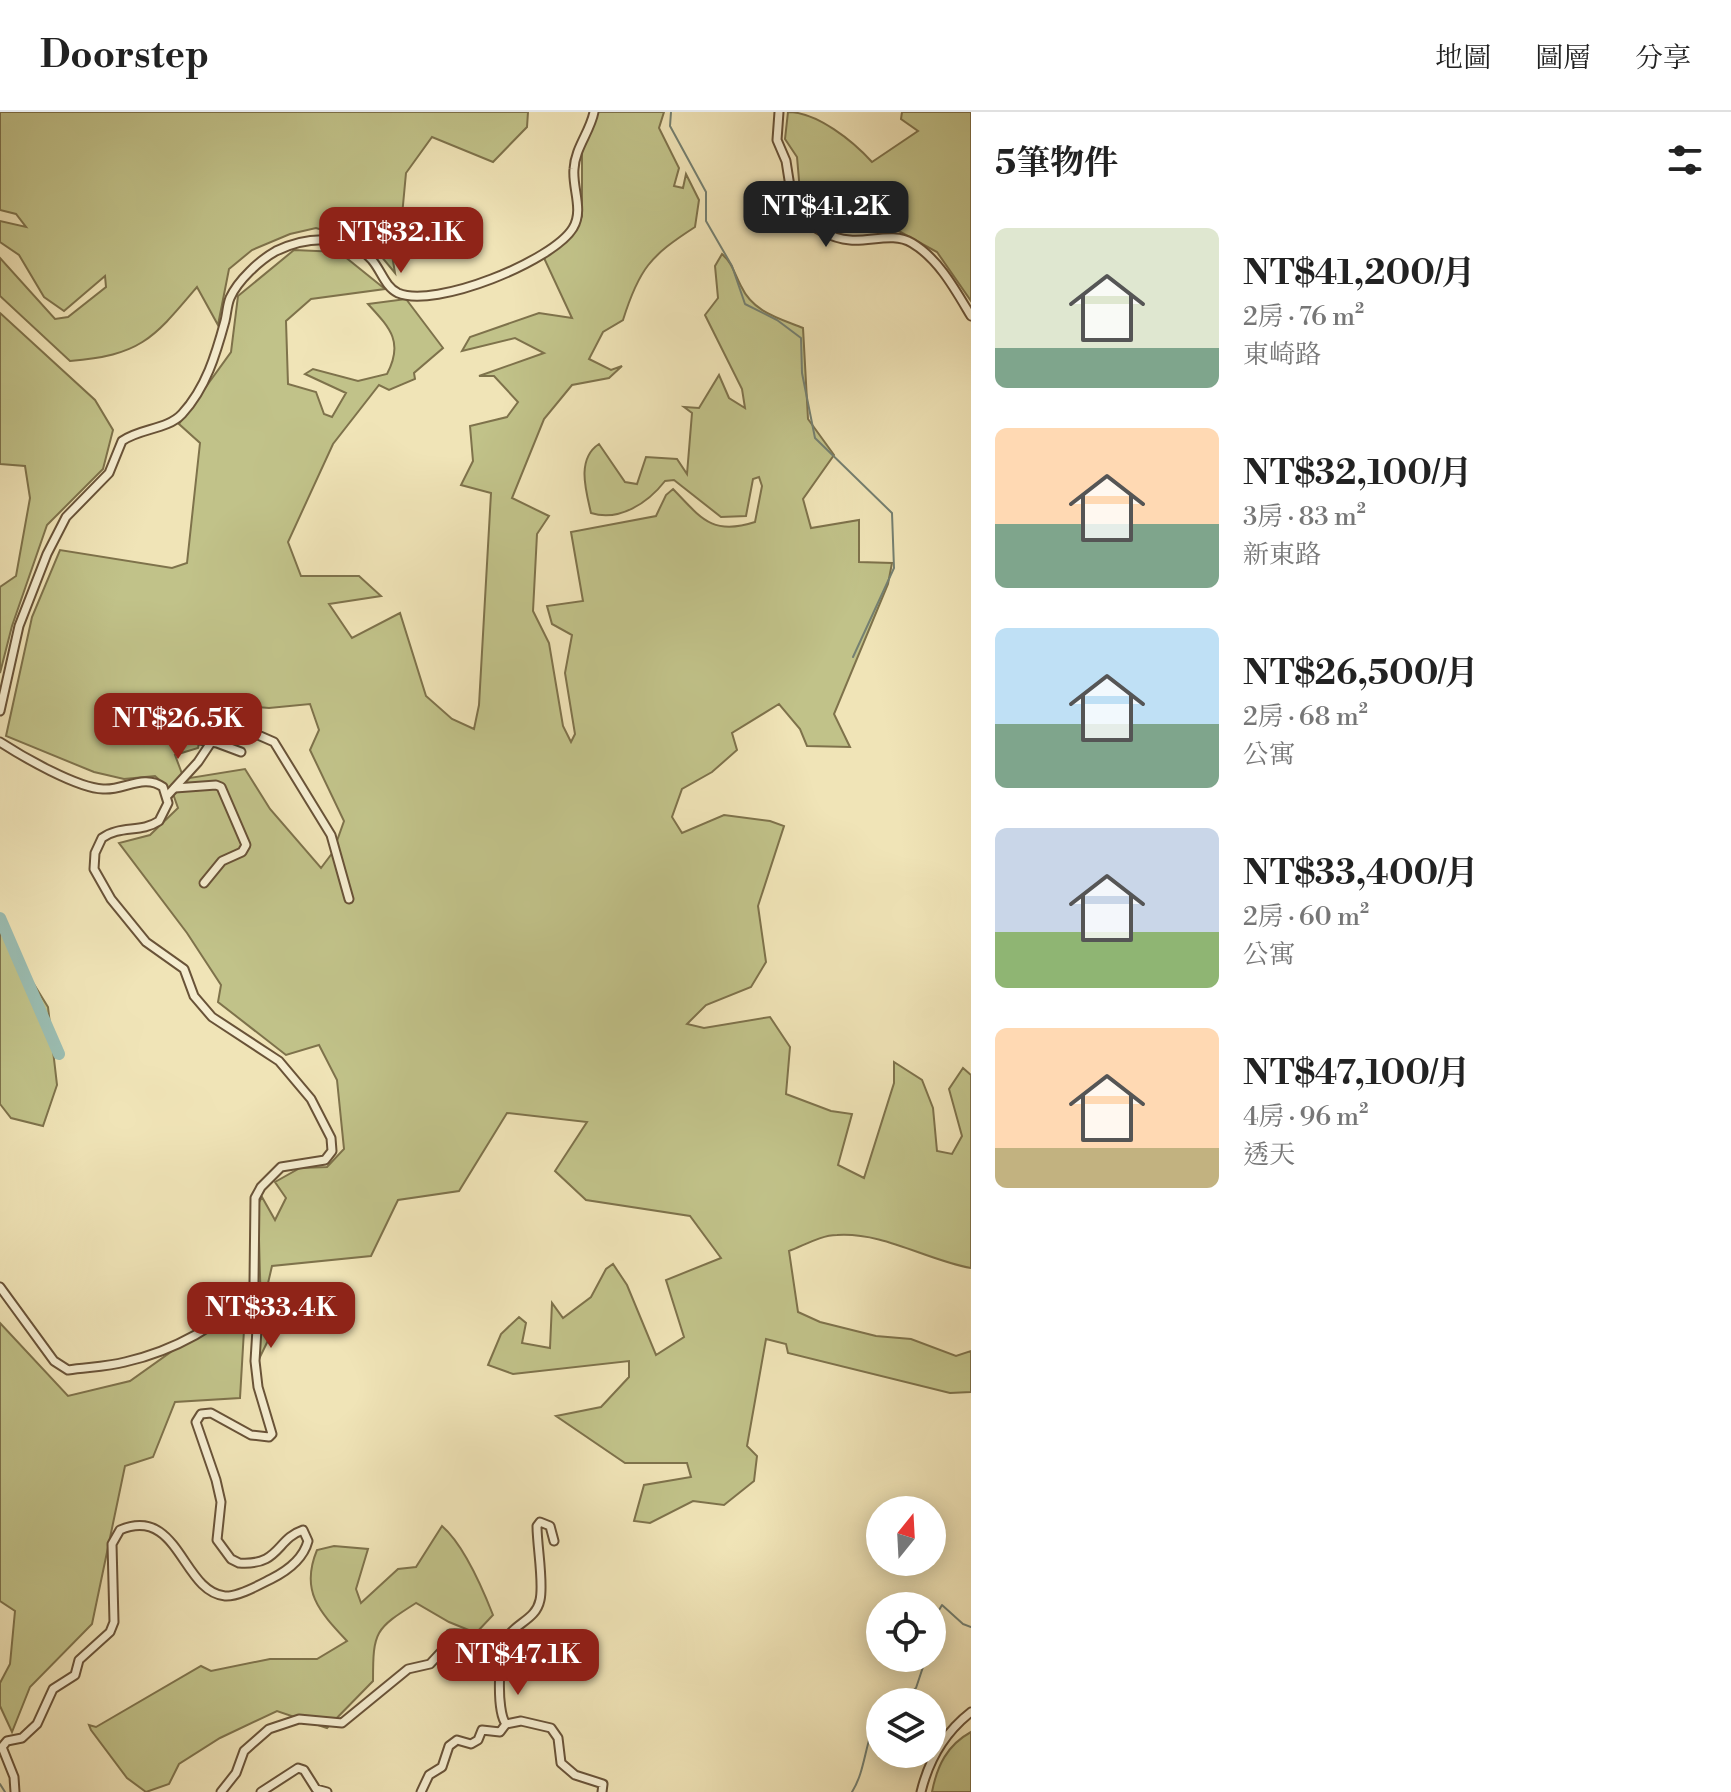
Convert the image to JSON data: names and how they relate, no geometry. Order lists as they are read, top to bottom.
{
  "north": "top",
  "page": {
    "header": "Doorstep",
    "nav": ["地圖", "圖層", "分享"],
    "heading": "5筆物件",
    "price": [
      "NT$41.2K",
      "NT$32.1K",
      "NT$26.5K",
      "NT$33.4K",
      "NT$47.1K"
    ],
    "list": [
      {
        "name": "NT$41,200/月",
        "note": "2房 · 76 m² · 東崎路"
      },
      {
        "name": "NT$32,100/月",
        "note": "3房 · 83 m² · 新東路"
      },
      {
        "name": "NT$26,500/月",
        "note": "2房 · 68 m² · 公寓"
      },
      {
        "name": "NT$33,400/月",
        "note": "2房 · 60 m² · 公寓"
      },
      {
        "name": "NT$47,100/月",
        "note": "4房 · 96 m² · 透天"
      }
    ]
  }
}
